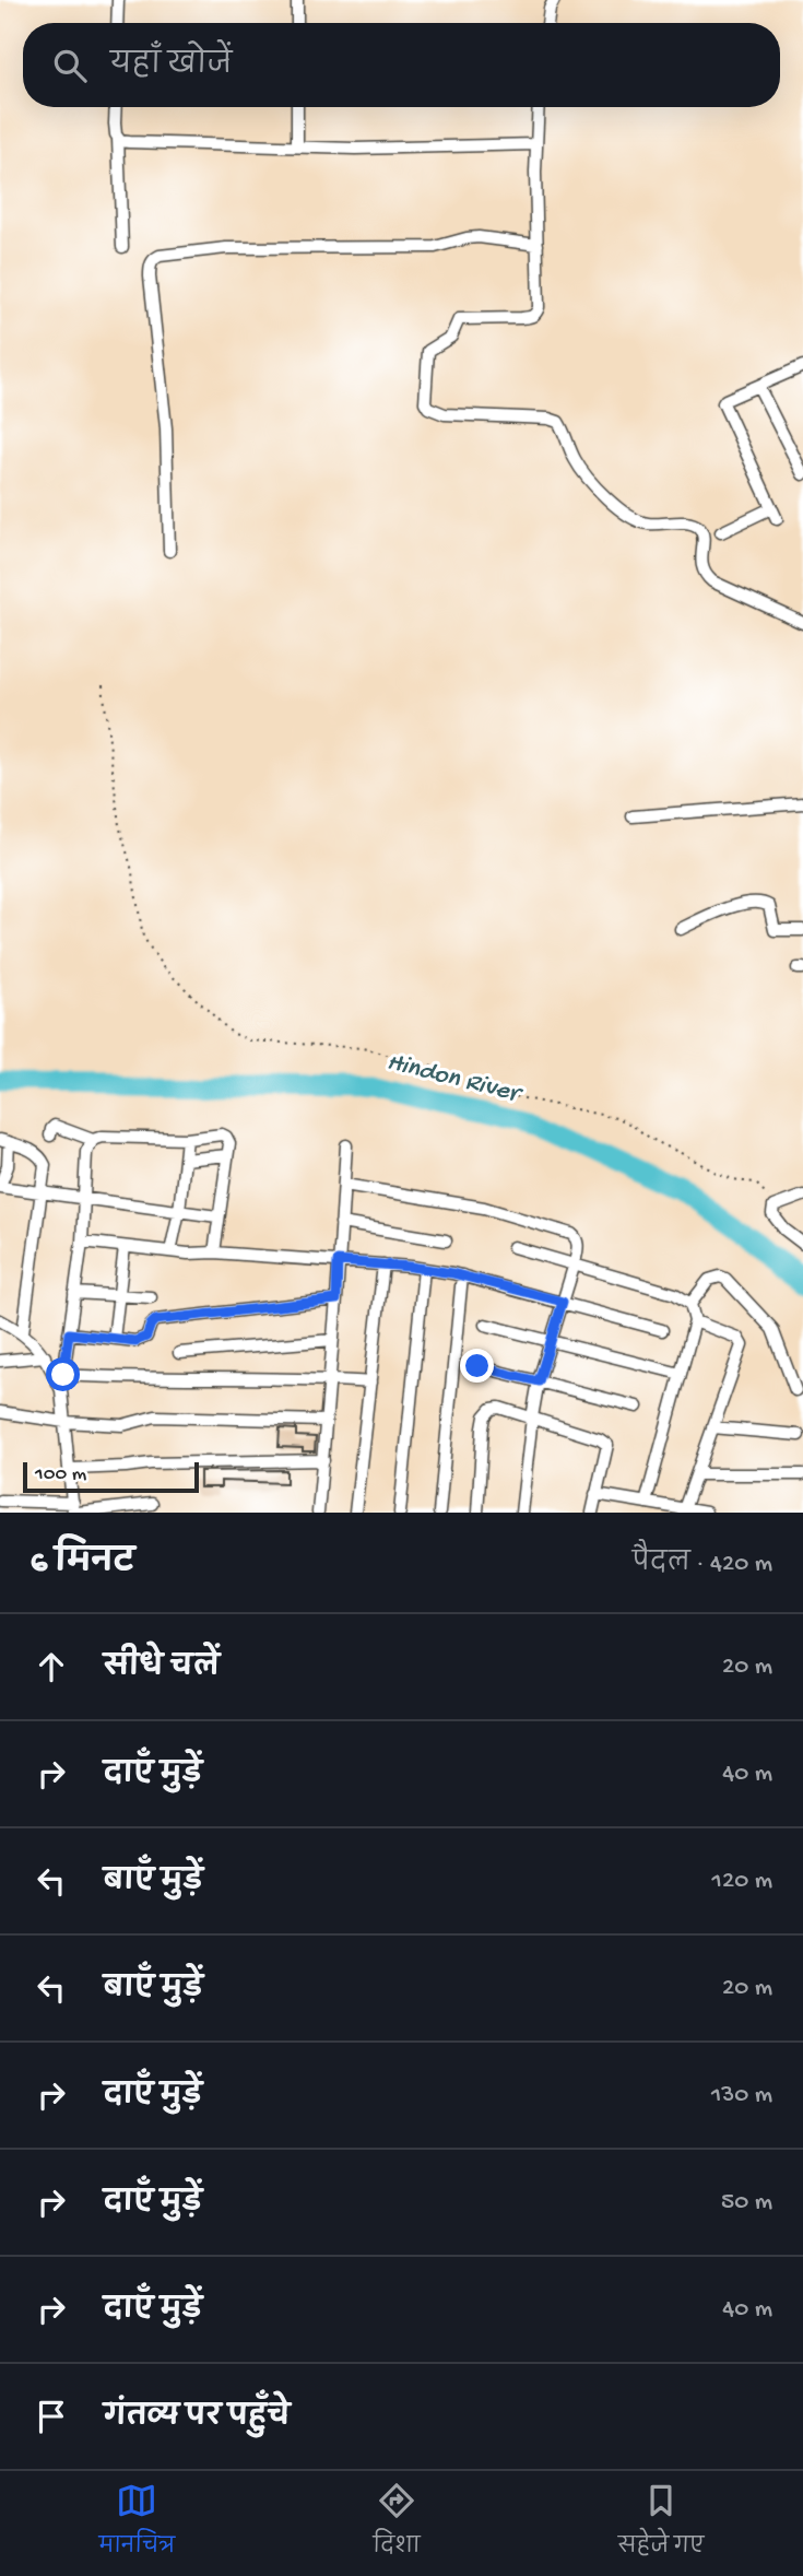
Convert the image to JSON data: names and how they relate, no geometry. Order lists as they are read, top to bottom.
{
  "water": ["Hindon River"],
  "scale_bar": "100 m",
  "page": {
    "search": "यहाँ खोजें",
    "scale": "100 m",
    "heading": ["6 मिनट", "पैदल · 420 m"],
    "list": [
      ["सीधे चलें", "20 m"],
      ["दाएँ मुड़ें", "40 m"],
      ["बाएँ मुड़ें", "120 m"],
      ["बाएँ मुड़ें", "20 m"],
      ["दाएँ मुड़ें", "130 m"],
      ["दाएँ मुड़ें", "50 m"],
      ["दाएँ मुड़ें", "40 m"],
      "गंतव्य पर पहुँचे"
    ],
    "nav": ["मानचित्र", "दिशा", "सहेजे गए"]
  }
}
